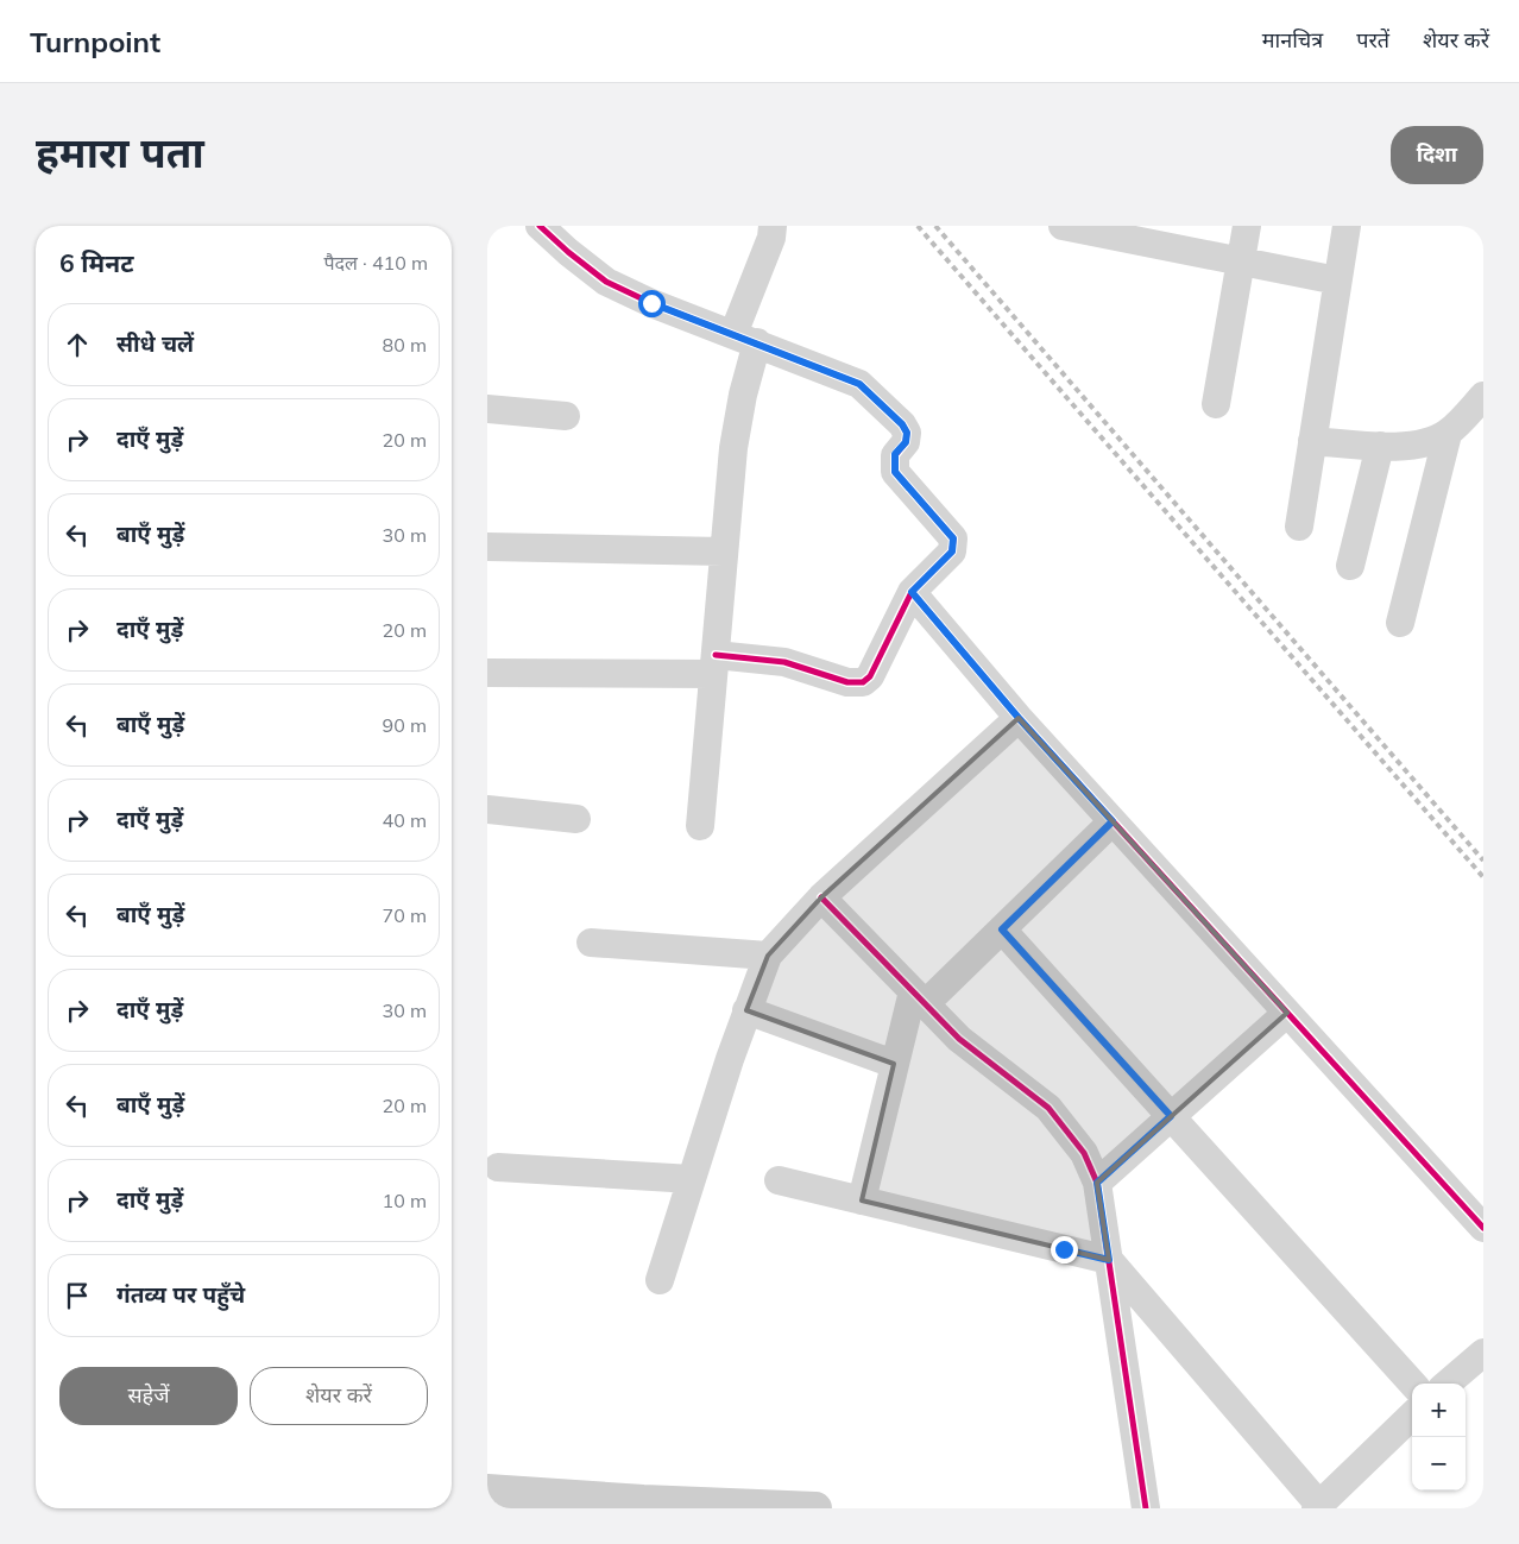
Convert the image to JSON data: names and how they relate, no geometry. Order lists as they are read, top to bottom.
{
  "page": {
    "header": "Turnpoint",
    "nav": ["मानचित्र", "परतें", "शेयर करें"],
    "title": "हमारा पता",
    "buttons": [
      "दिशा",
      ["सहेजें", "शेयर करें"]
    ],
    "heading": ["6 मिनट", "पैदल · 410 m"],
    "list": [
      ["सीधे चलें", "80 m"],
      ["दाएँ मुड़ें", "20 m"],
      ["बाएँ मुड़ें", "30 m"],
      ["दाएँ मुड़ें", "20 m"],
      ["बाएँ मुड़ें", "90 m"],
      ["दाएँ मुड़ें", "40 m"],
      ["बाएँ मुड़ें", "70 m"],
      ["दाएँ मुड़ें", "30 m"],
      ["बाएँ मुड़ें", "20 m"],
      ["दाएँ मुड़ें", "10 m"],
      "गंतव्य पर पहुँचे"
    ],
    "map_buttons": ["+", "−"]
  }
}
